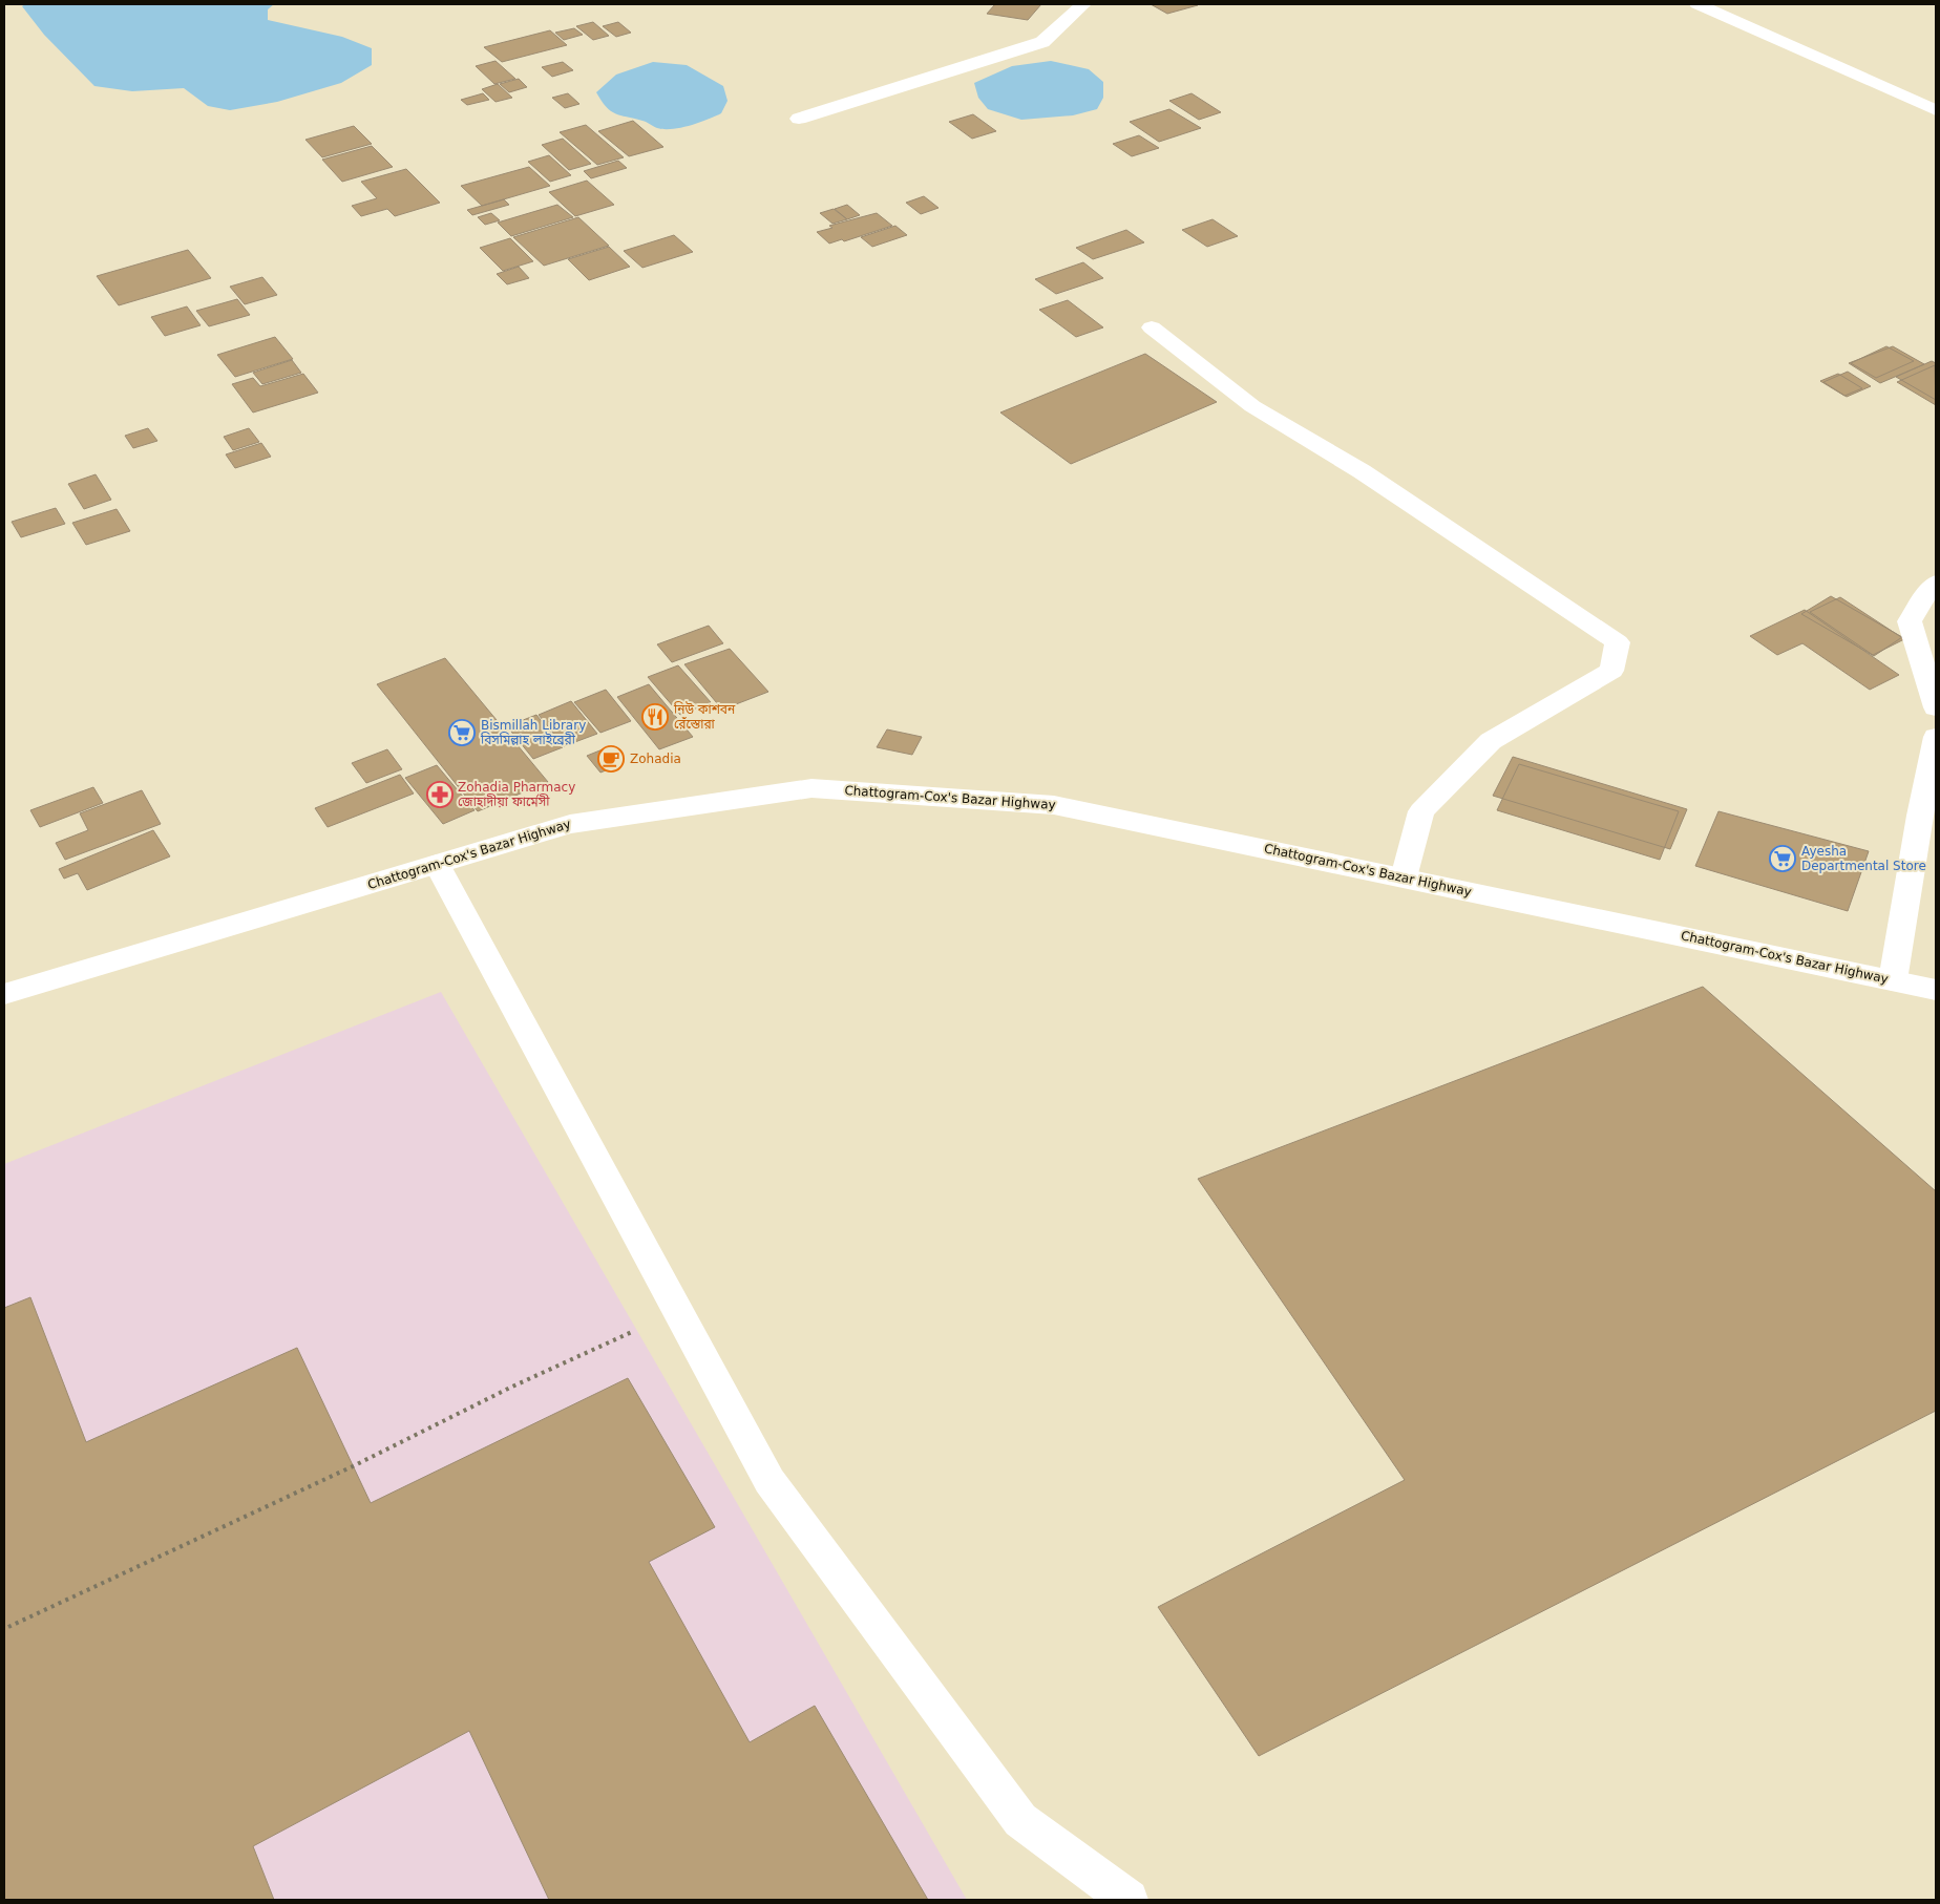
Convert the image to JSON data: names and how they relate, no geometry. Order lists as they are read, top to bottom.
{
  "streets": {
    "main road": ["Chattogram-Cox's Bazar Highway"]
  },
  "places": {
    "restaurant": ["নিউ কাশবন রেঁস্তোরা"],
    "supermarket": ["Bismillah Library বিসমিল্লাহ লাইব্রেরী", "Ayesha Departmental Store"],
    "cafe": ["Zohadia"],
    "pharmacy": ["Zohadia Pharmacy জোহাদীয়া ফার্মেসী"]
  }
}
